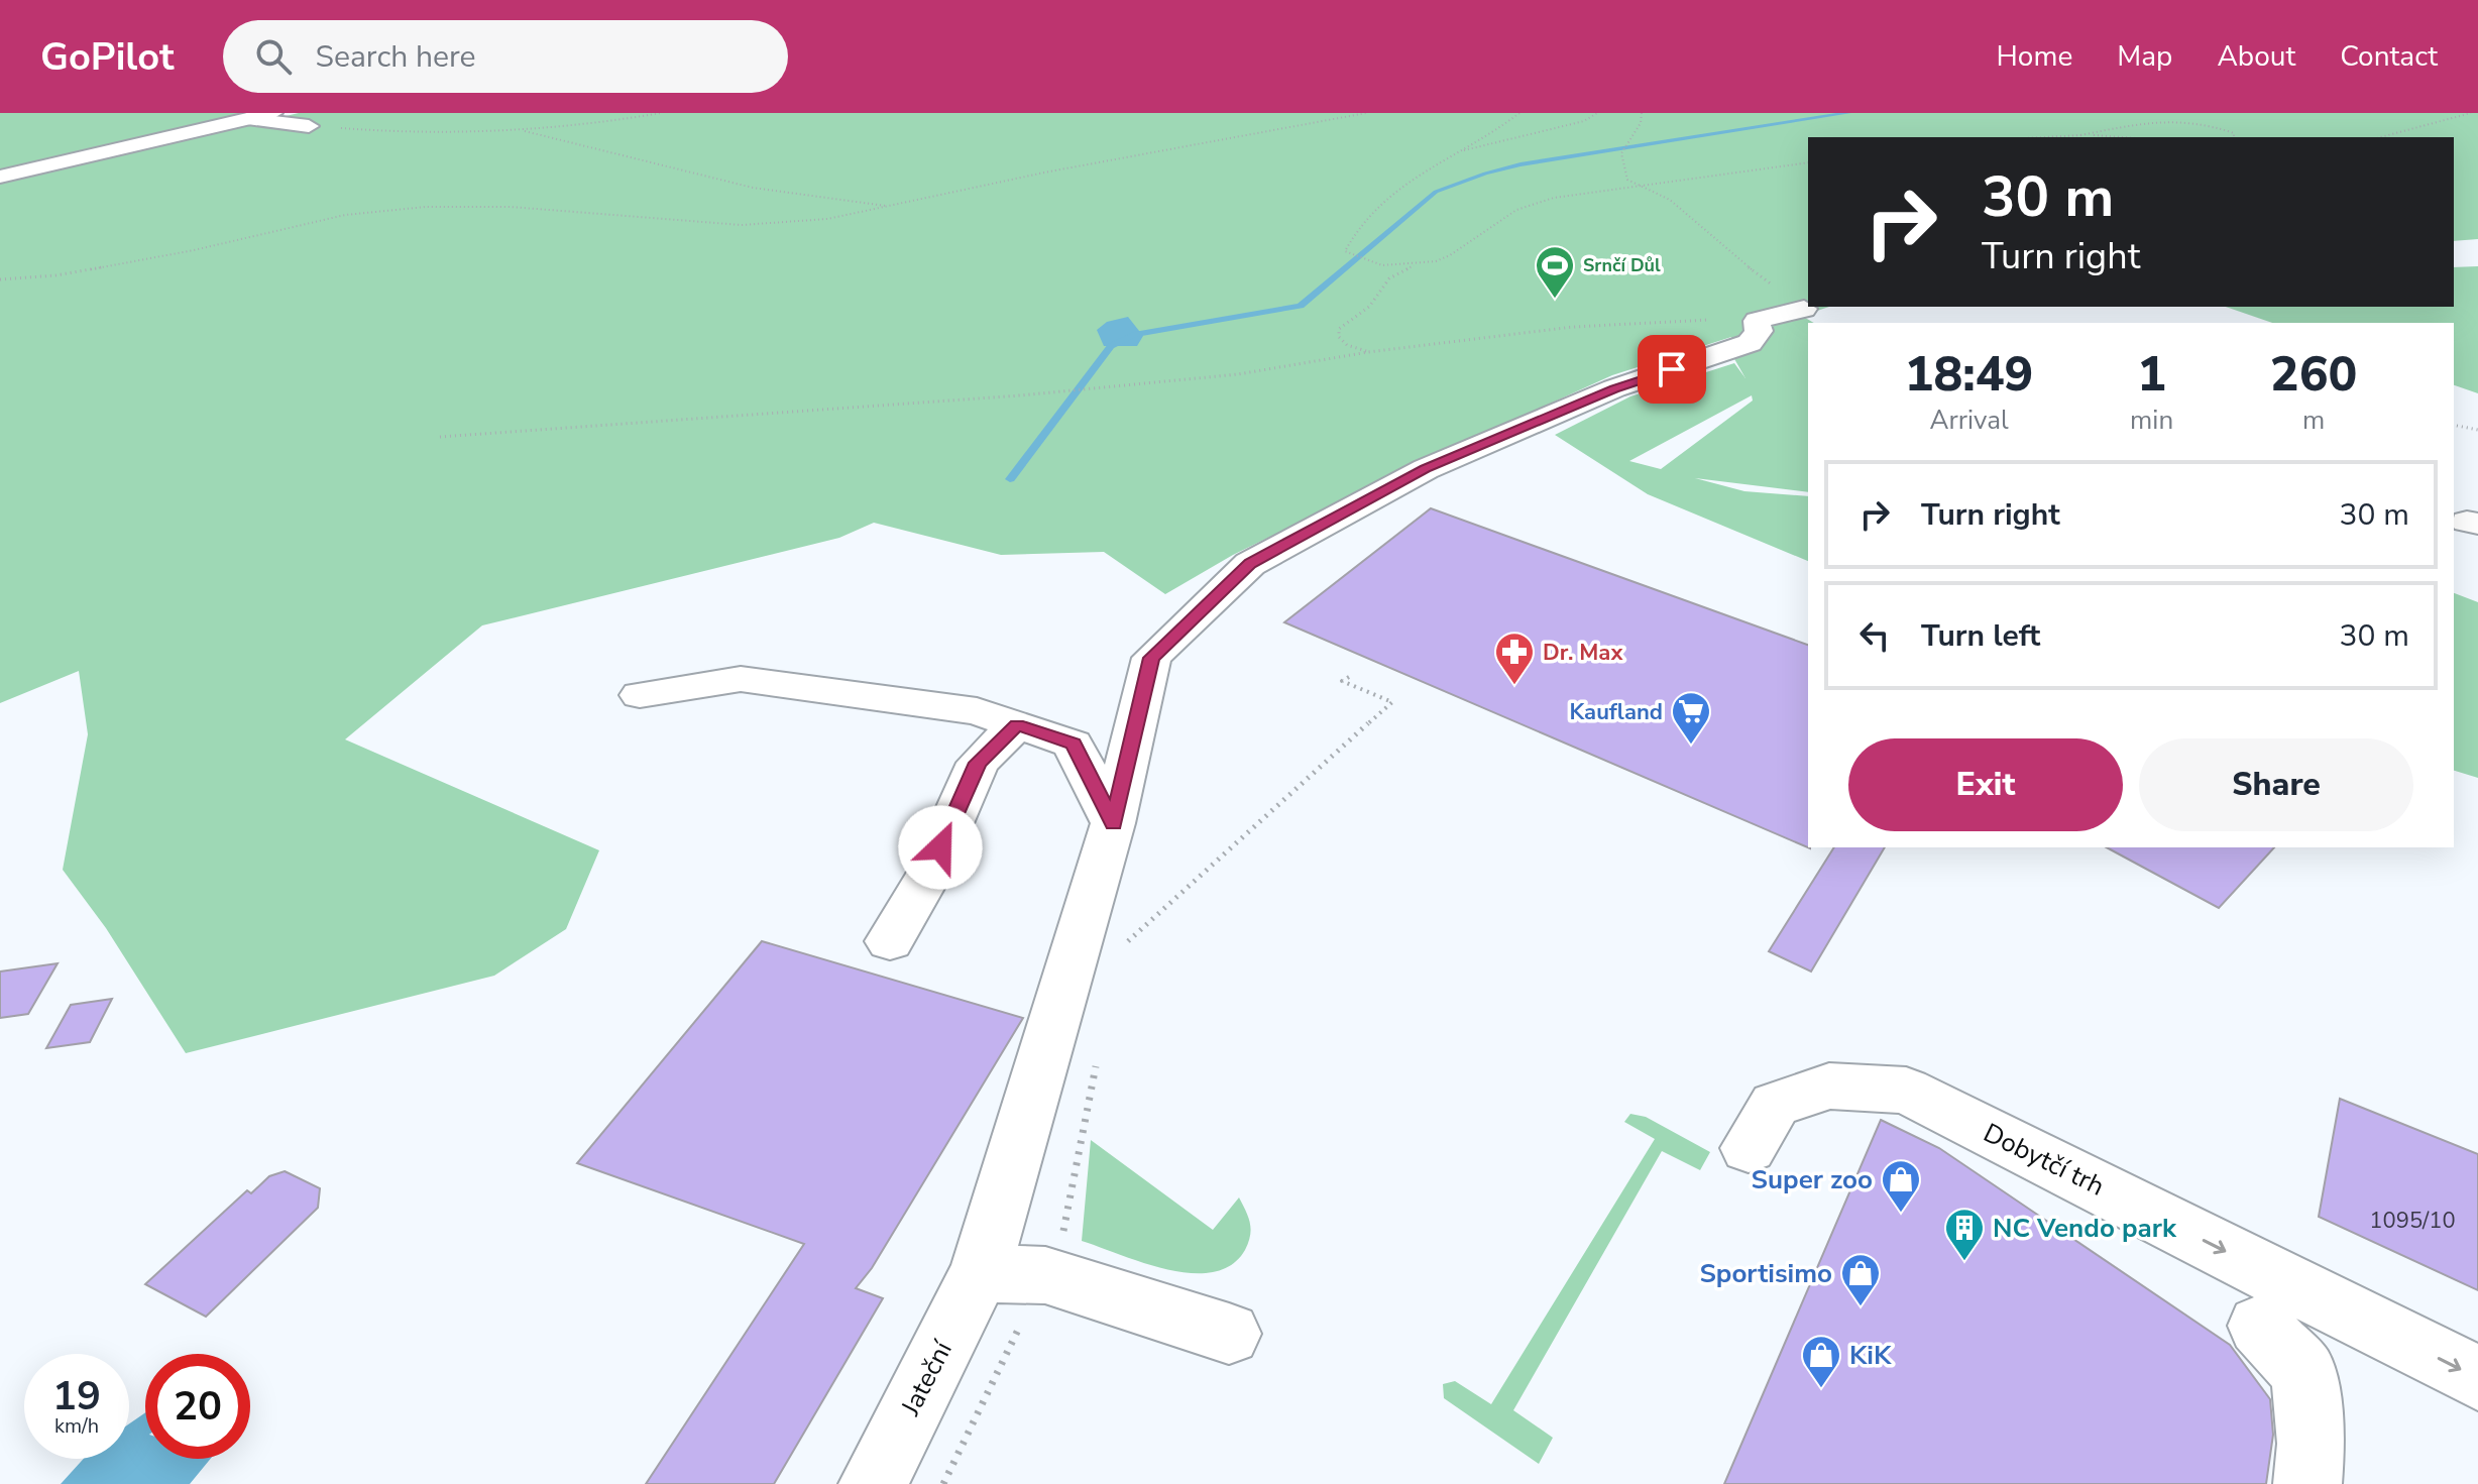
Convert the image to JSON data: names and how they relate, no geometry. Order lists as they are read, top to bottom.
{
  "streets": {
    "main road": ["Dobytčí trh", "Jateční"]
  },
  "one_way": ["Dobytčí trh"],
  "places": {
    "sports": ["Srnčí Důl"],
    "pharmacy": ["Dr. Max"],
    "supermarket": ["Kaufland"],
    "shop": ["Super zoo", "Sportisimo", "KiK"],
    "building": ["NC Vendo park"]
  },
  "house_numbers": ["1095/10"],
  "page": {
    "header": "GoPilot",
    "search": "Search here",
    "nav": [
      "Home",
      "Map",
      "About",
      "Contact"
    ],
    "turn": ["30 m", "Turn right"],
    "eta": [
      "18:49",
      "Arrival",
      "1",
      "min",
      "260",
      "m"
    ],
    "list": [
      {
        "name": "Turn right",
        "value": "30 m"
      },
      {
        "name": "Turn left",
        "value": "30 m"
      }
    ],
    "buttons": ["Exit", "Share"],
    "speed": "19 km/h",
    "limit": "20"
  }
}
